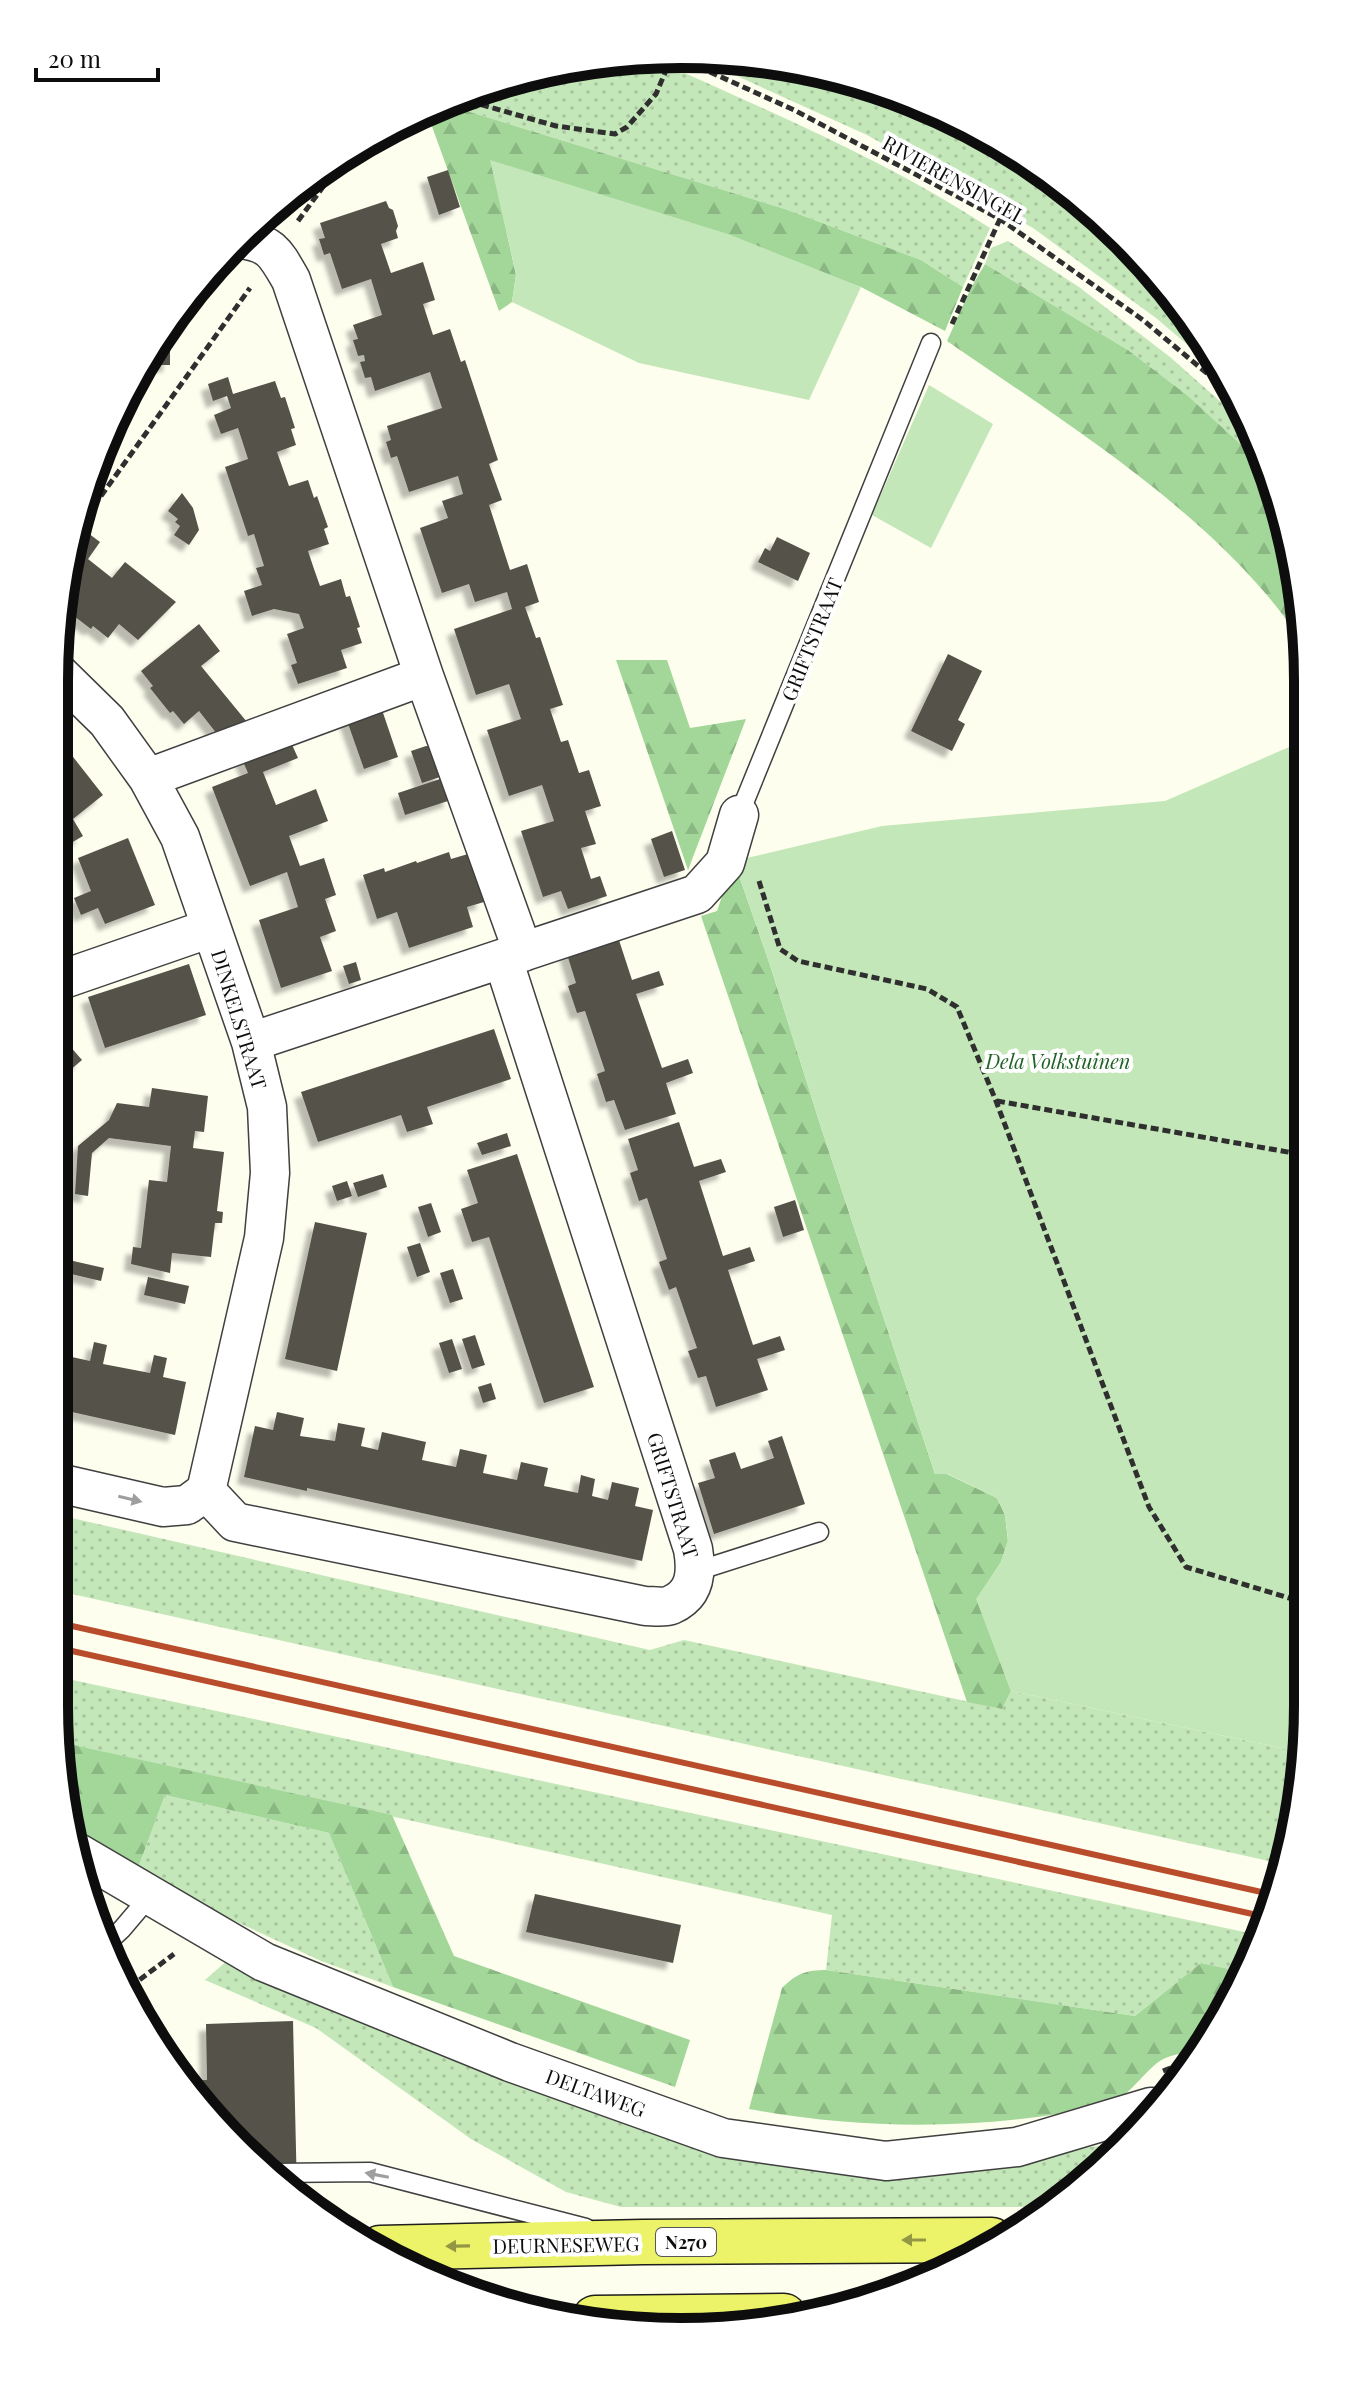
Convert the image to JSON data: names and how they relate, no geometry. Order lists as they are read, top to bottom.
{
  "streets": {
    "main road": ["N270", "DEURNESEWEG"],
    "street": ["GRIFTSTRAAT", "DINKELSTRAAT", "DELTAWEG"],
    "path": ["RIVIERENSINGEL"]
  },
  "crossings": [
    ["GRIFTSTRAAT", "DINKELSTRAAT"]
  ],
  "one_way": ["DEURNESEWEG"],
  "parks": ["Dela Volkstuinen"],
  "scale_bar": "20 m"
}
